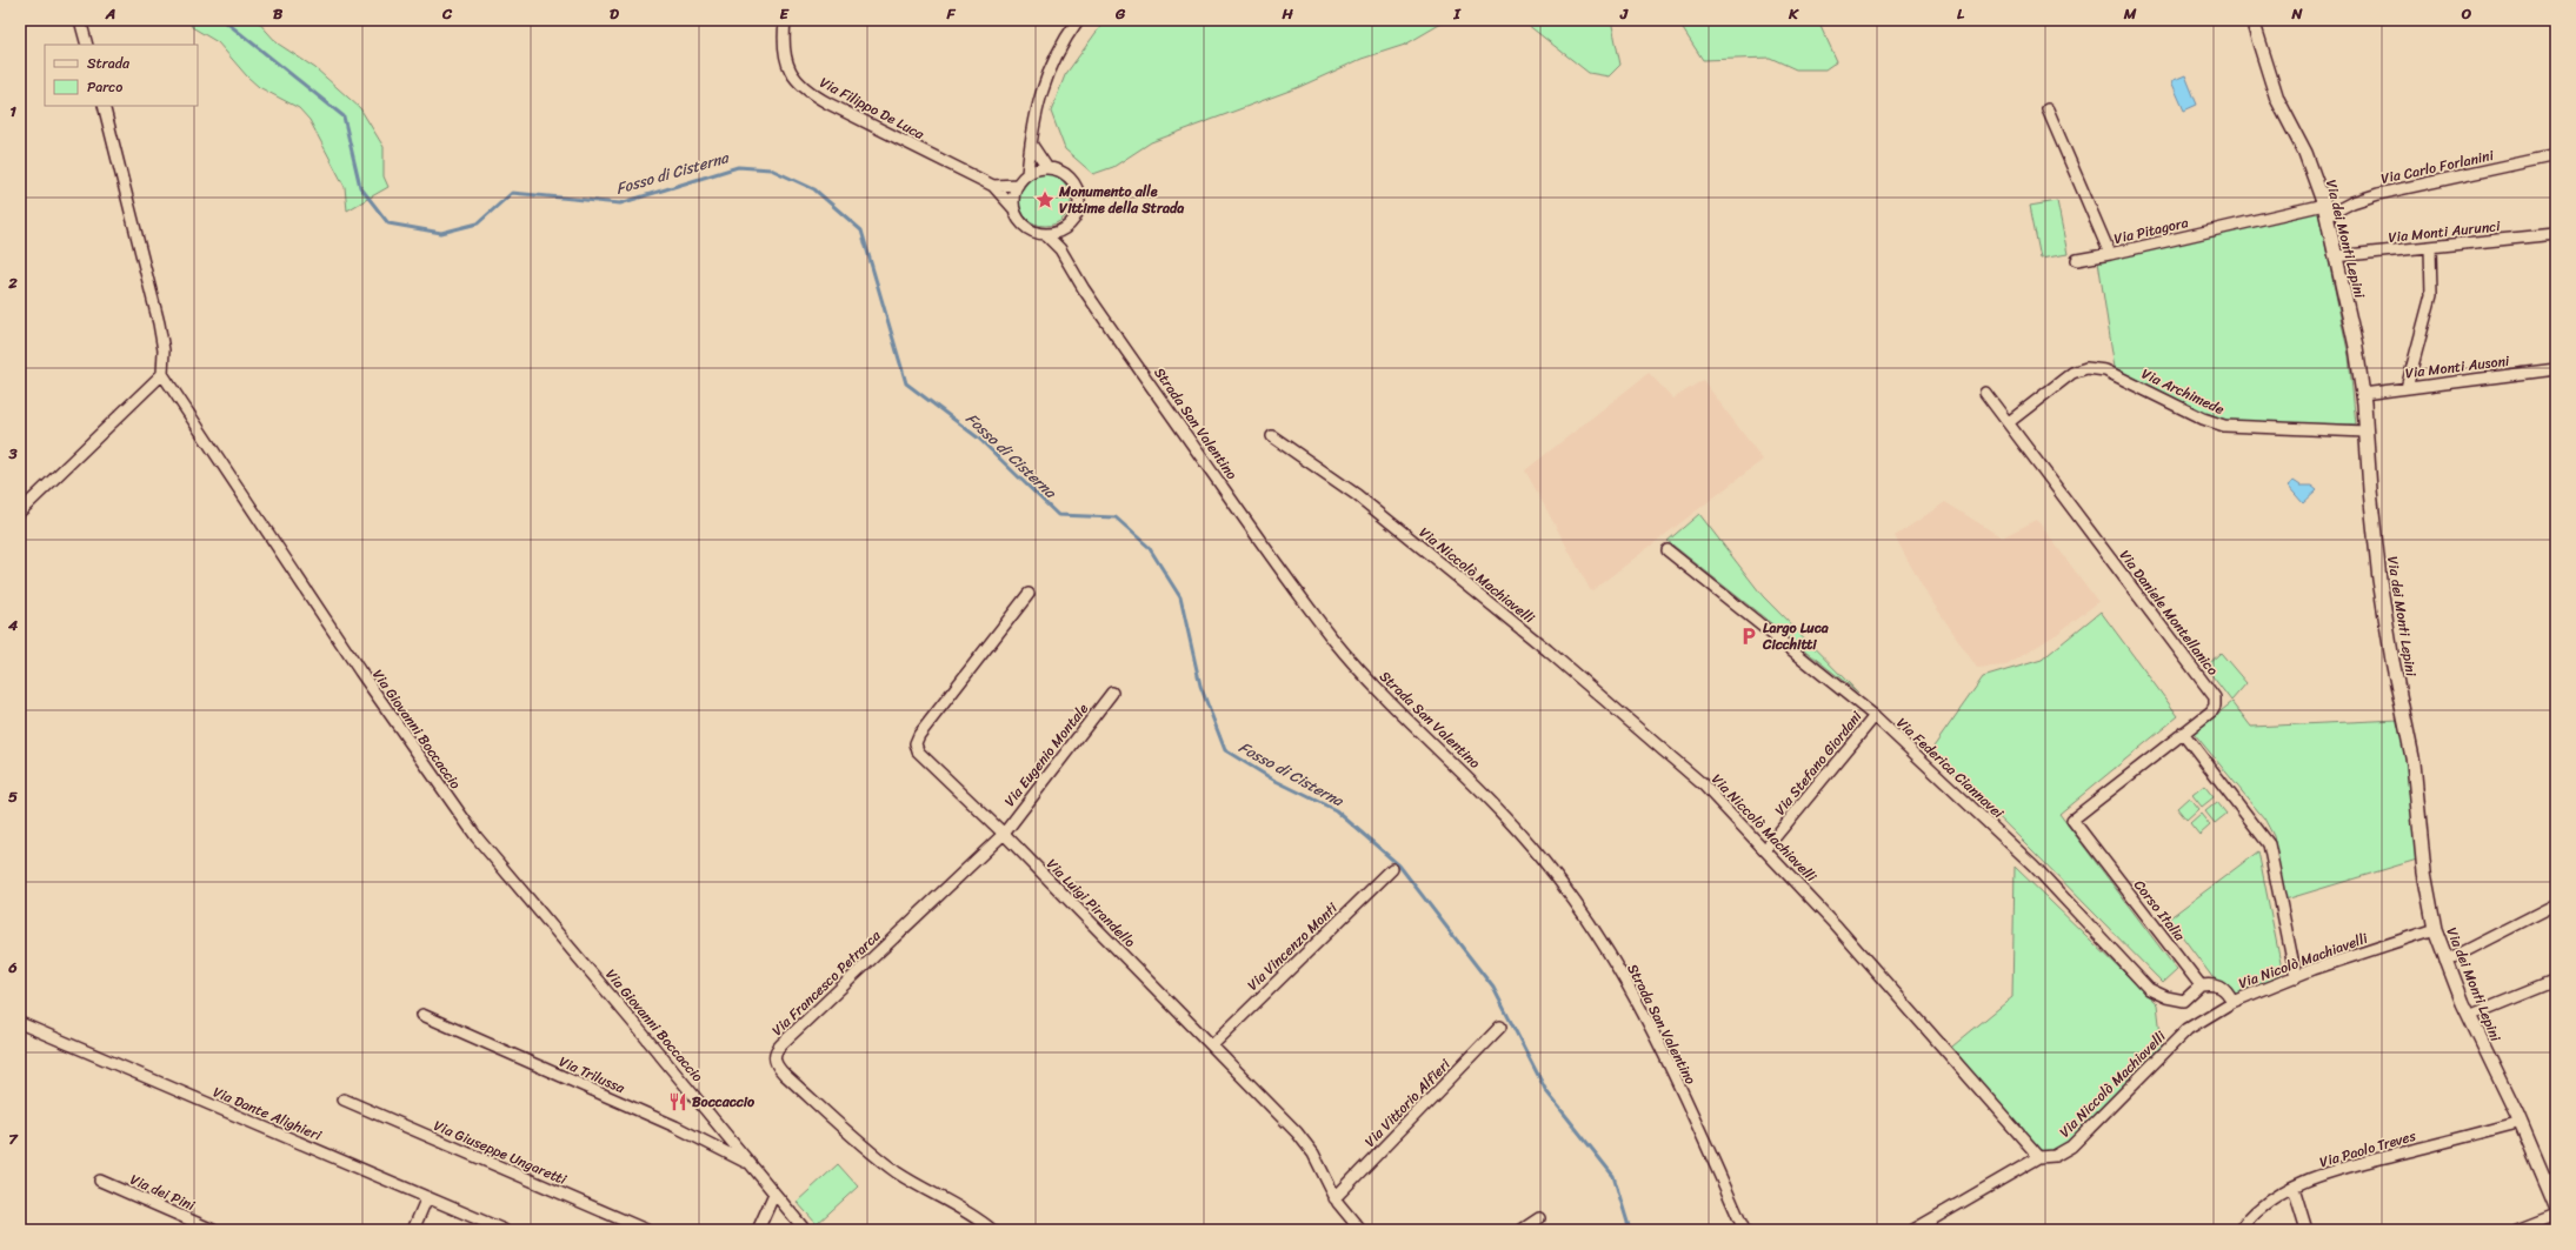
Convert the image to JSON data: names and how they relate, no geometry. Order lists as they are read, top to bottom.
{
  "streets": {
    "street": [
      "Via Filippo De Luca",
      "Via Carlo Forlanini",
      "Via Pitagora",
      "Via Monti Aurunci",
      "Via dei Monti Lepini",
      "Via Monti Ausoni",
      "Via Archimede",
      "Strada San Valentino",
      "Via Niccolò Machiavelli",
      "Via Daniele Montellanico",
      "Via Giovanni Boccaccio",
      "Via Eugenio Montale",
      "Via Stefano Giordani",
      "Via Federica Ciannavei",
      "Via Luigi Pirandello",
      "Corso Italia",
      "Via Vincenzo Monti",
      "Via Nicolò Machiavelli",
      "Via Francesco Petrarca",
      "Via Trilussa",
      "Via Vittorio Alfieri",
      "Via Dante Alighieri",
      "Via Paolo Treves",
      "Via Giuseppe Ungaretti",
      "Via dei Pini"
    ]
  },
  "crossings": [
    ["Via Carlo Forlanini", "Via Pitagora"],
    ["Via Carlo Forlanini", "Via dei Monti Lepini"],
    ["Via Pitagora", "Via dei Monti Lepini"],
    ["Via Monti Aurunci", "Via dei Monti Lepini"],
    ["Via dei Monti Lepini", "Via Monti Ausoni"],
    ["Via dei Monti Lepini", "Via Archimede"],
    ["Via dei Monti Lepini", "Via Nicolò Machiavelli"],
    ["Via dei Monti Lepini", "Via Paolo Treves"],
    ["Via Archimede", "Via Daniele Montellanico"],
    ["Via Niccolò Machiavelli", "Via Stefano Giordani"],
    ["Via Niccolò Machiavelli", "Via Nicolò Machiavelli"],
    ["Via Daniele Montellanico", "Corso Italia"],
    ["Via Giovanni Boccaccio", "Via Trilussa"],
    ["Via Eugenio Montale", "Via Luigi Pirandello"],
    ["Via Eugenio Montale", "Via Francesco Petrarca"],
    ["Via Stefano Giordani", "Via Federica Ciannavei"],
    ["Via Federica Ciannavei", "Corso Italia"],
    ["Via Luigi Pirandello", "Via Vincenzo Monti"],
    ["Via Luigi Pirandello", "Via Francesco Petrarca"],
    ["Via Luigi Pirandello", "Via Vittorio Alfieri"]
  ],
  "water": ["Fosso di Cisterna"],
  "places": {
    "place": ["Monumento alle Vittime della Strada"],
    "parking": ["Largo Luca Cicchitti"],
    "restaurant": ["Boccaccio"]
  },
  "legend": ["Strada", "Parco"],
  "grid": {
    "columns": [
      "A",
      "B",
      "C",
      "D",
      "E",
      "F",
      "G",
      "H",
      "I",
      "J",
      "K",
      "L",
      "M",
      "N",
      "O"
    ],
    "rows": [
      "1",
      "2",
      "3",
      "4",
      "5",
      "6",
      "7"
    ]
  }
}
